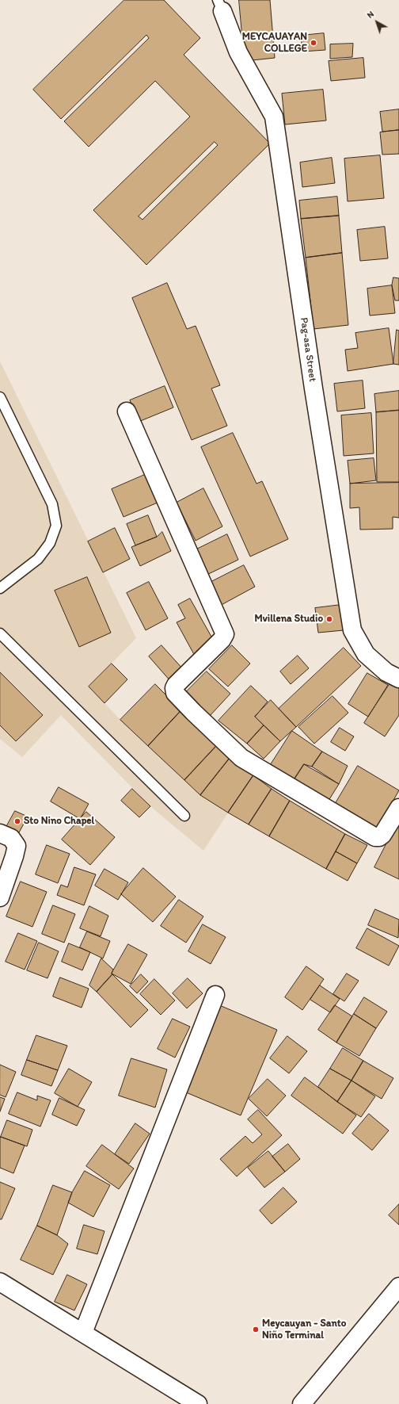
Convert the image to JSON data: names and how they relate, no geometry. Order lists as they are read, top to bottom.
{
  "streets": {
    "street": ["Pag-asa Street"]
  },
  "places": [
    "MEYCAUAYAN COLLEGE",
    "Mvillena Studio",
    "Sto Nino Chapel",
    "Meycauyan - Santo Niño Terminal"
  ],
  "north": "top left"
}
